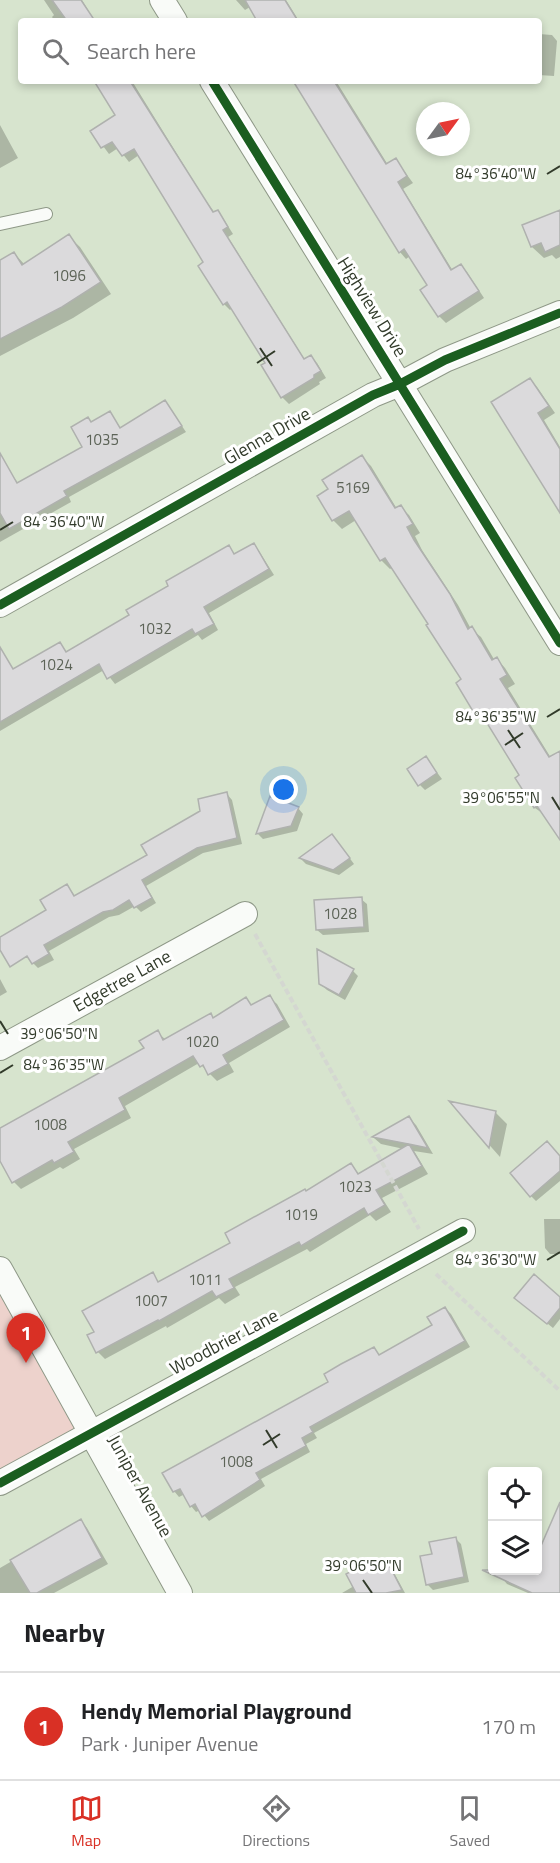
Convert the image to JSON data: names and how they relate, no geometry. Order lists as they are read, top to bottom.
{
  "streets": {
    "street": [
      "Highview Drive",
      "Glenna Drive",
      "Edgetree Lane",
      "Woodbrier Lane",
      "Juniper Avenue"
    ]
  },
  "crossings": [
    ["Highview Drive", "Glenna Drive"],
    ["Woodbrier Lane", "Juniper Avenue"]
  ],
  "house_numbers": [
    "1096",
    "1035",
    "5169",
    "1032",
    "1024",
    "1028",
    "1020",
    "1008",
    "1023",
    "1019",
    "1011",
    "1007",
    "1008"
  ],
  "north": "top right",
  "page": {
    "search": "Search here",
    "pins": "1",
    "heading": "Nearby",
    "list": [
      {
        "mark": "1",
        "name": "Hendy Memorial Playground",
        "note": "Park · Juniper Avenue",
        "value": "170 m"
      }
    ],
    "nav": ["Map", "Directions", "Saved"]
  },
  "coordinates": [
    "84°36'40\"W",
    "84°36'35\"W",
    "39°06'55\"N",
    "39°06'50\"N",
    "84°36'30\"W"
  ]
}
